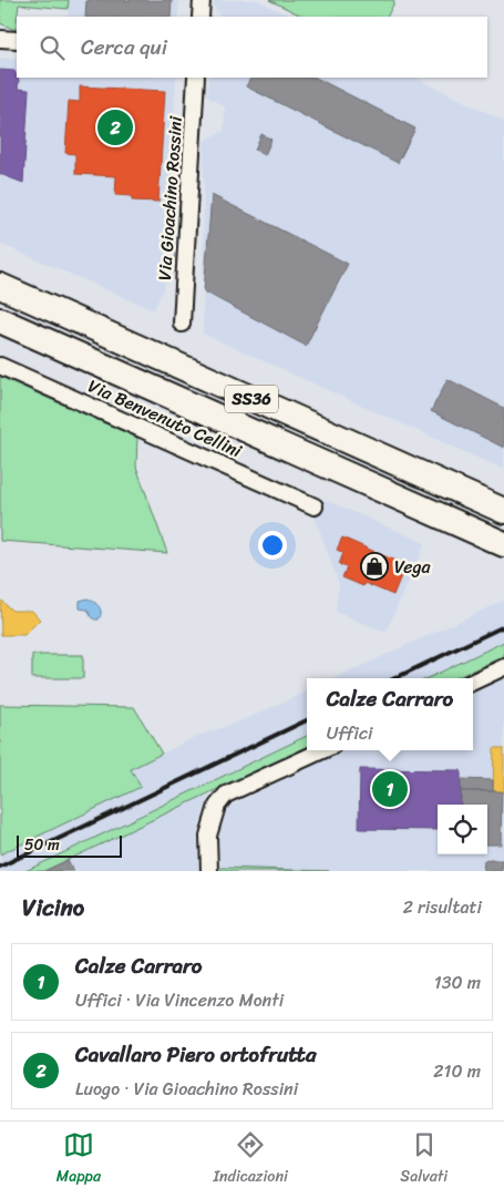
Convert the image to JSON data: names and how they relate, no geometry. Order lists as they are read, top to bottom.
{
  "streets": {
    "highway": ["SS36"],
    "street": ["Via Gioachino Rossini", "Via Benvenuto Cellini"]
  },
  "places": {
    "shop": ["Vega"]
  },
  "scale_bar": "50 m",
  "page": {
    "search": "Cerca qui",
    "pins": ["2", "1"],
    "popup": ["Calze Carraro", "Uffici"],
    "scale": "50 m",
    "heading": ["Vicino", "2 risultati"],
    "list": [
      {
        "mark": "1",
        "name": "Calze Carraro",
        "note": "Uffici · Via Vincenzo Monti",
        "value": "130 m"
      },
      {
        "mark": "2",
        "name": "Cavallaro Piero ortofrutta",
        "note": "Luogo · Via Gioachino Rossini",
        "value": "210 m"
      }
    ],
    "nav": ["Mappa", "Indicazioni", "Salvati"]
  }
}
